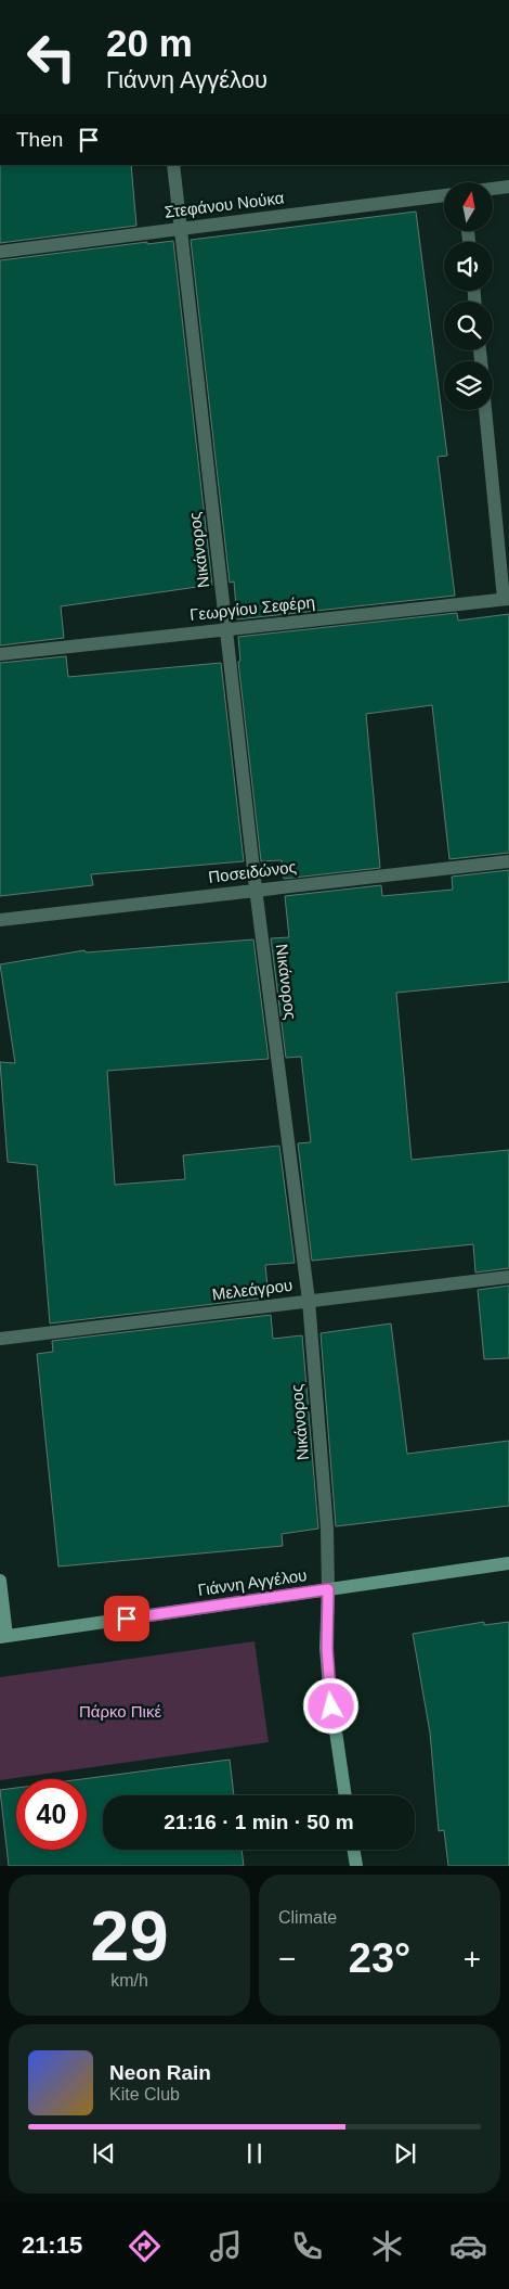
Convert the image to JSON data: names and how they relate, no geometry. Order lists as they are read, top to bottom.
{
  "streets": {
    "street": [
      "Στεφάνου Νούκα",
      "Νικάνορος",
      "Γεωργίου Σεφέρη",
      "Ποσειδώνος",
      "Μελεάγρου",
      "Γιάννη Αγγέλου"
    ]
  },
  "crossings": [
    ["Στεφάνου Νούκα", "Νικάνορος"],
    ["Νικάνορος", "Γεωργίου Σεφέρη"],
    ["Νικάνορος", "Ποσειδώνος"],
    ["Νικάνορος", "Μελεάγρου"],
    ["Νικάνορος", "Γιάννη Αγγέλου"]
  ],
  "parks": ["Πάρκο Πικέ"],
  "north": "top",
  "page": {
    "turn": ["20 m", "Γιάννη Αγγέλου"],
    "then": "Then",
    "limit": "40",
    "trip": "21:16 · 1 min · 50 m",
    "tile": [
      ["29", "km/h"],
      "Climate"
    ],
    "heat": ["−", "23°", "+"],
    "song": ["Neon Rain", "Kite Club"],
    "tabs": "21:15"
  }
}
